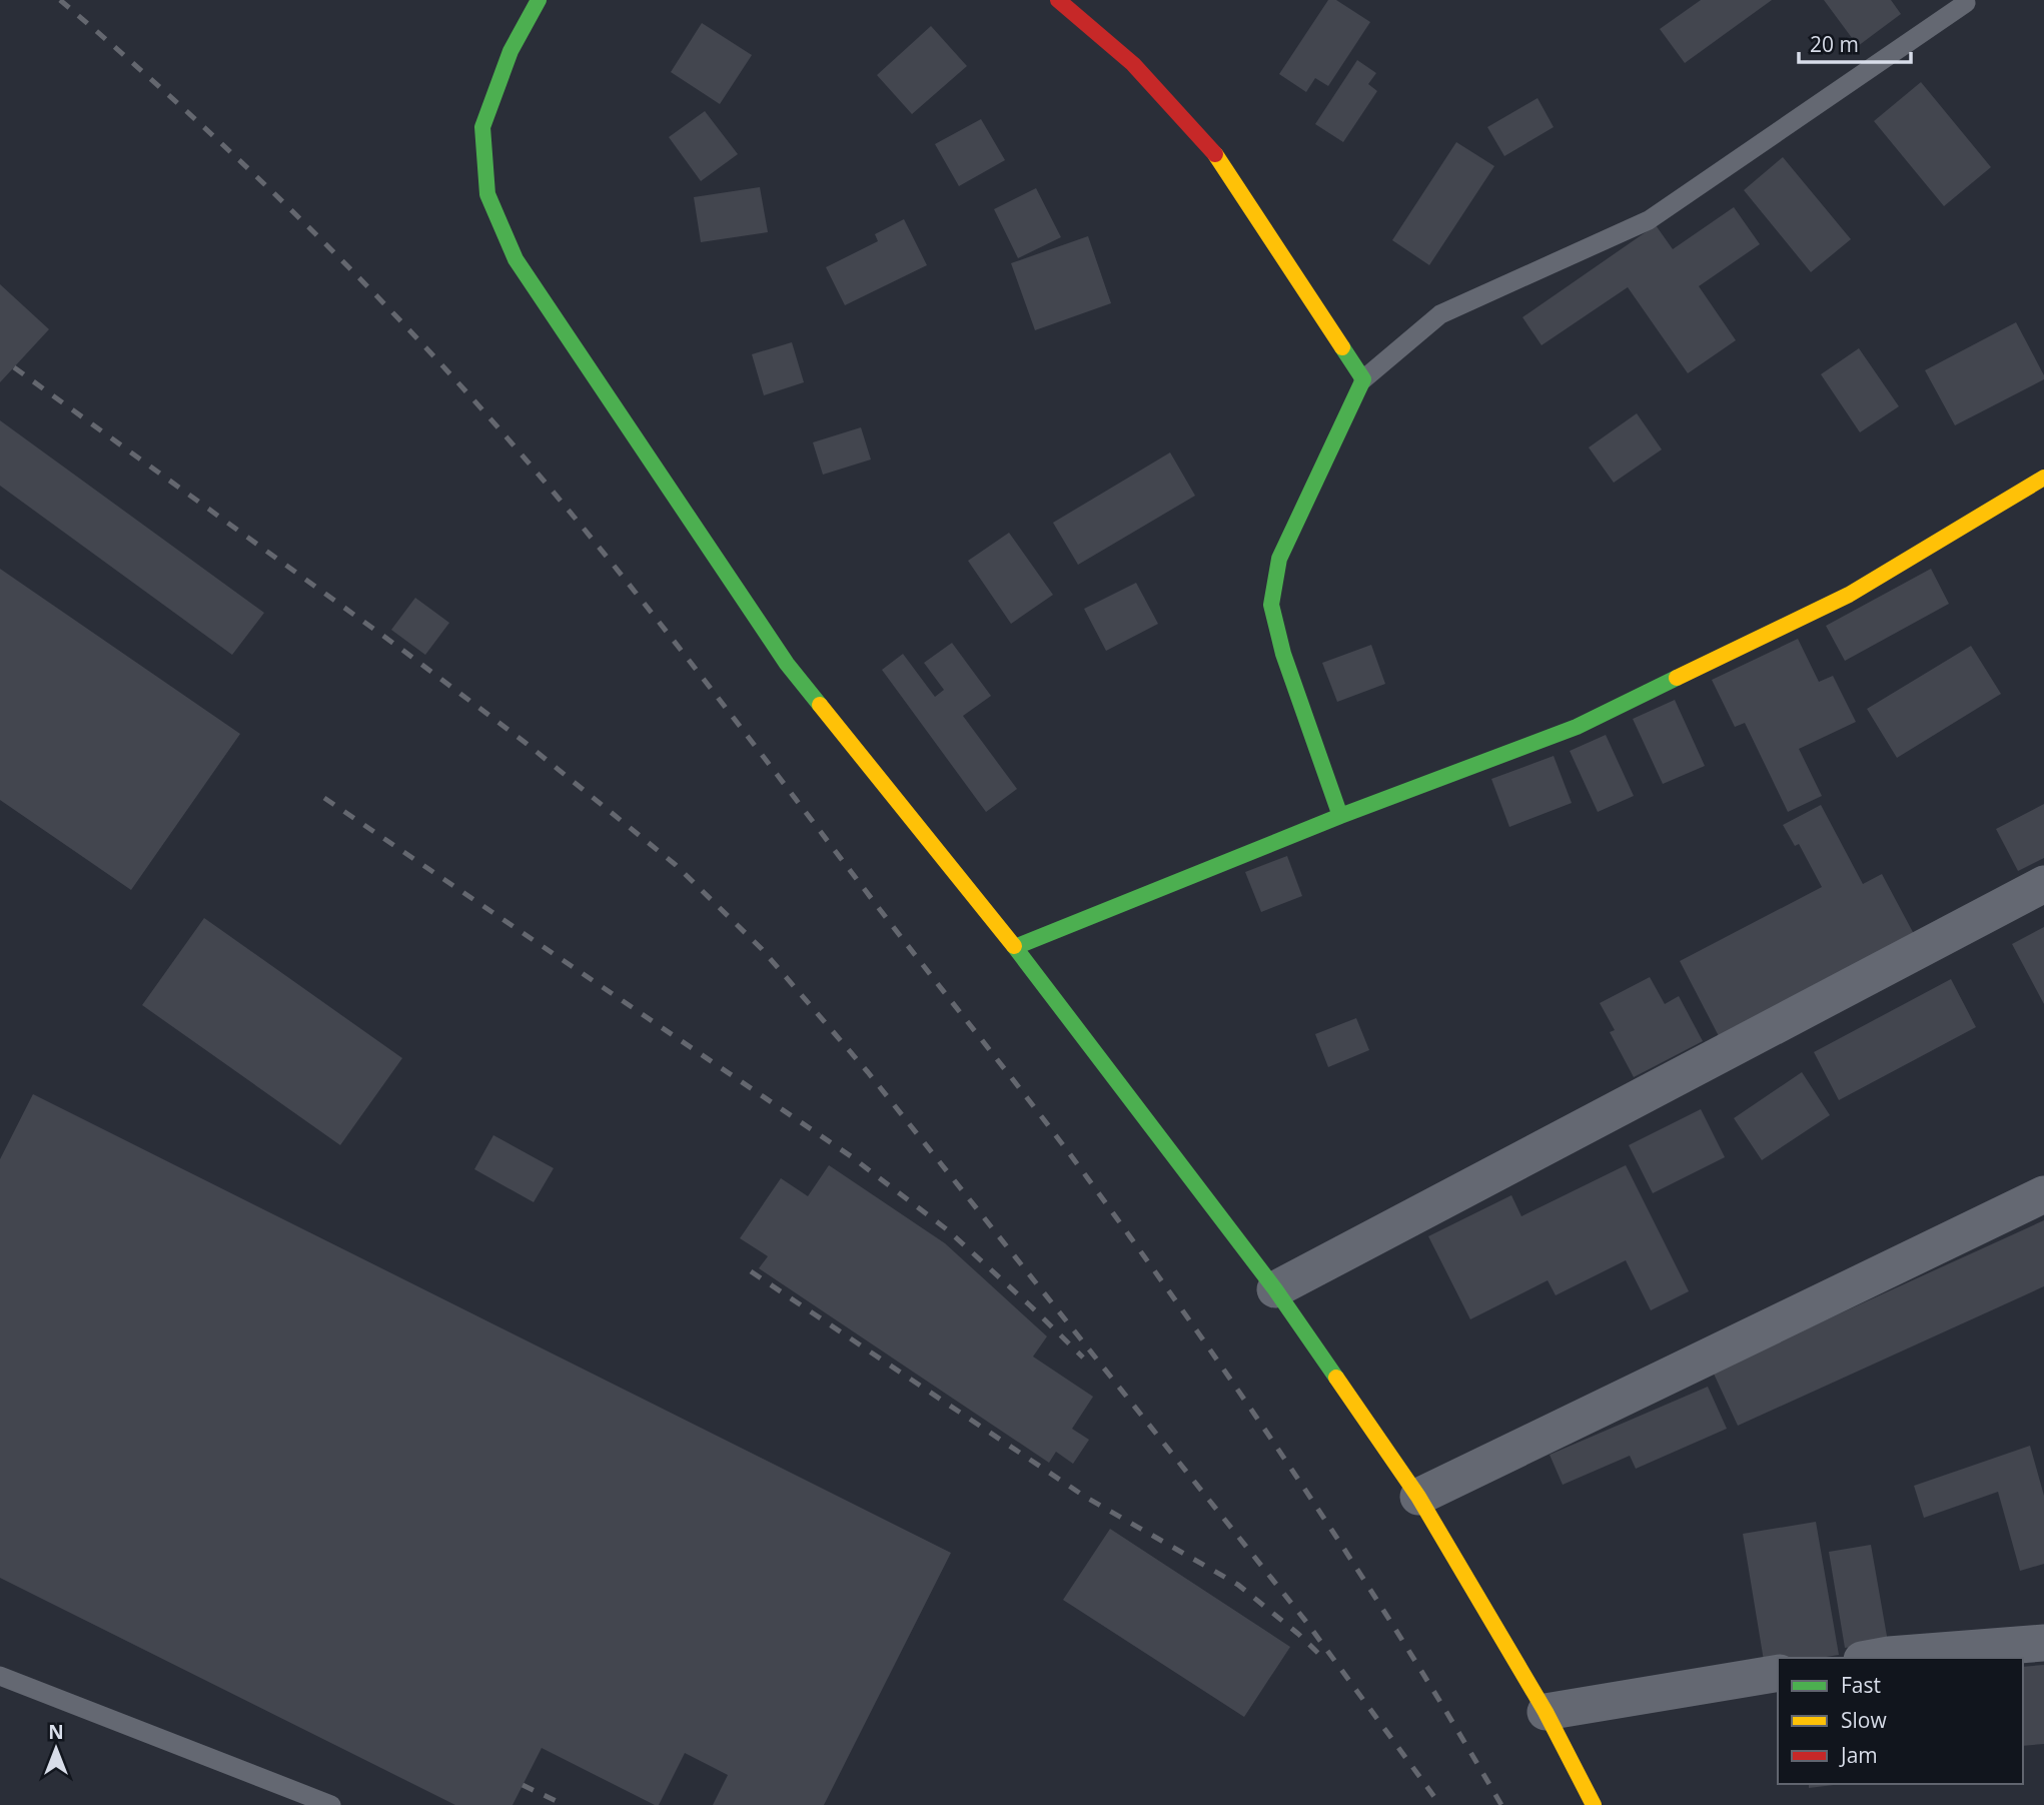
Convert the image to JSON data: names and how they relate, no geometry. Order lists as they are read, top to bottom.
{
  "legend": ["Fast", "Slow", "Jam"],
  "scale_bar": "20 m",
  "north": "top"
}
